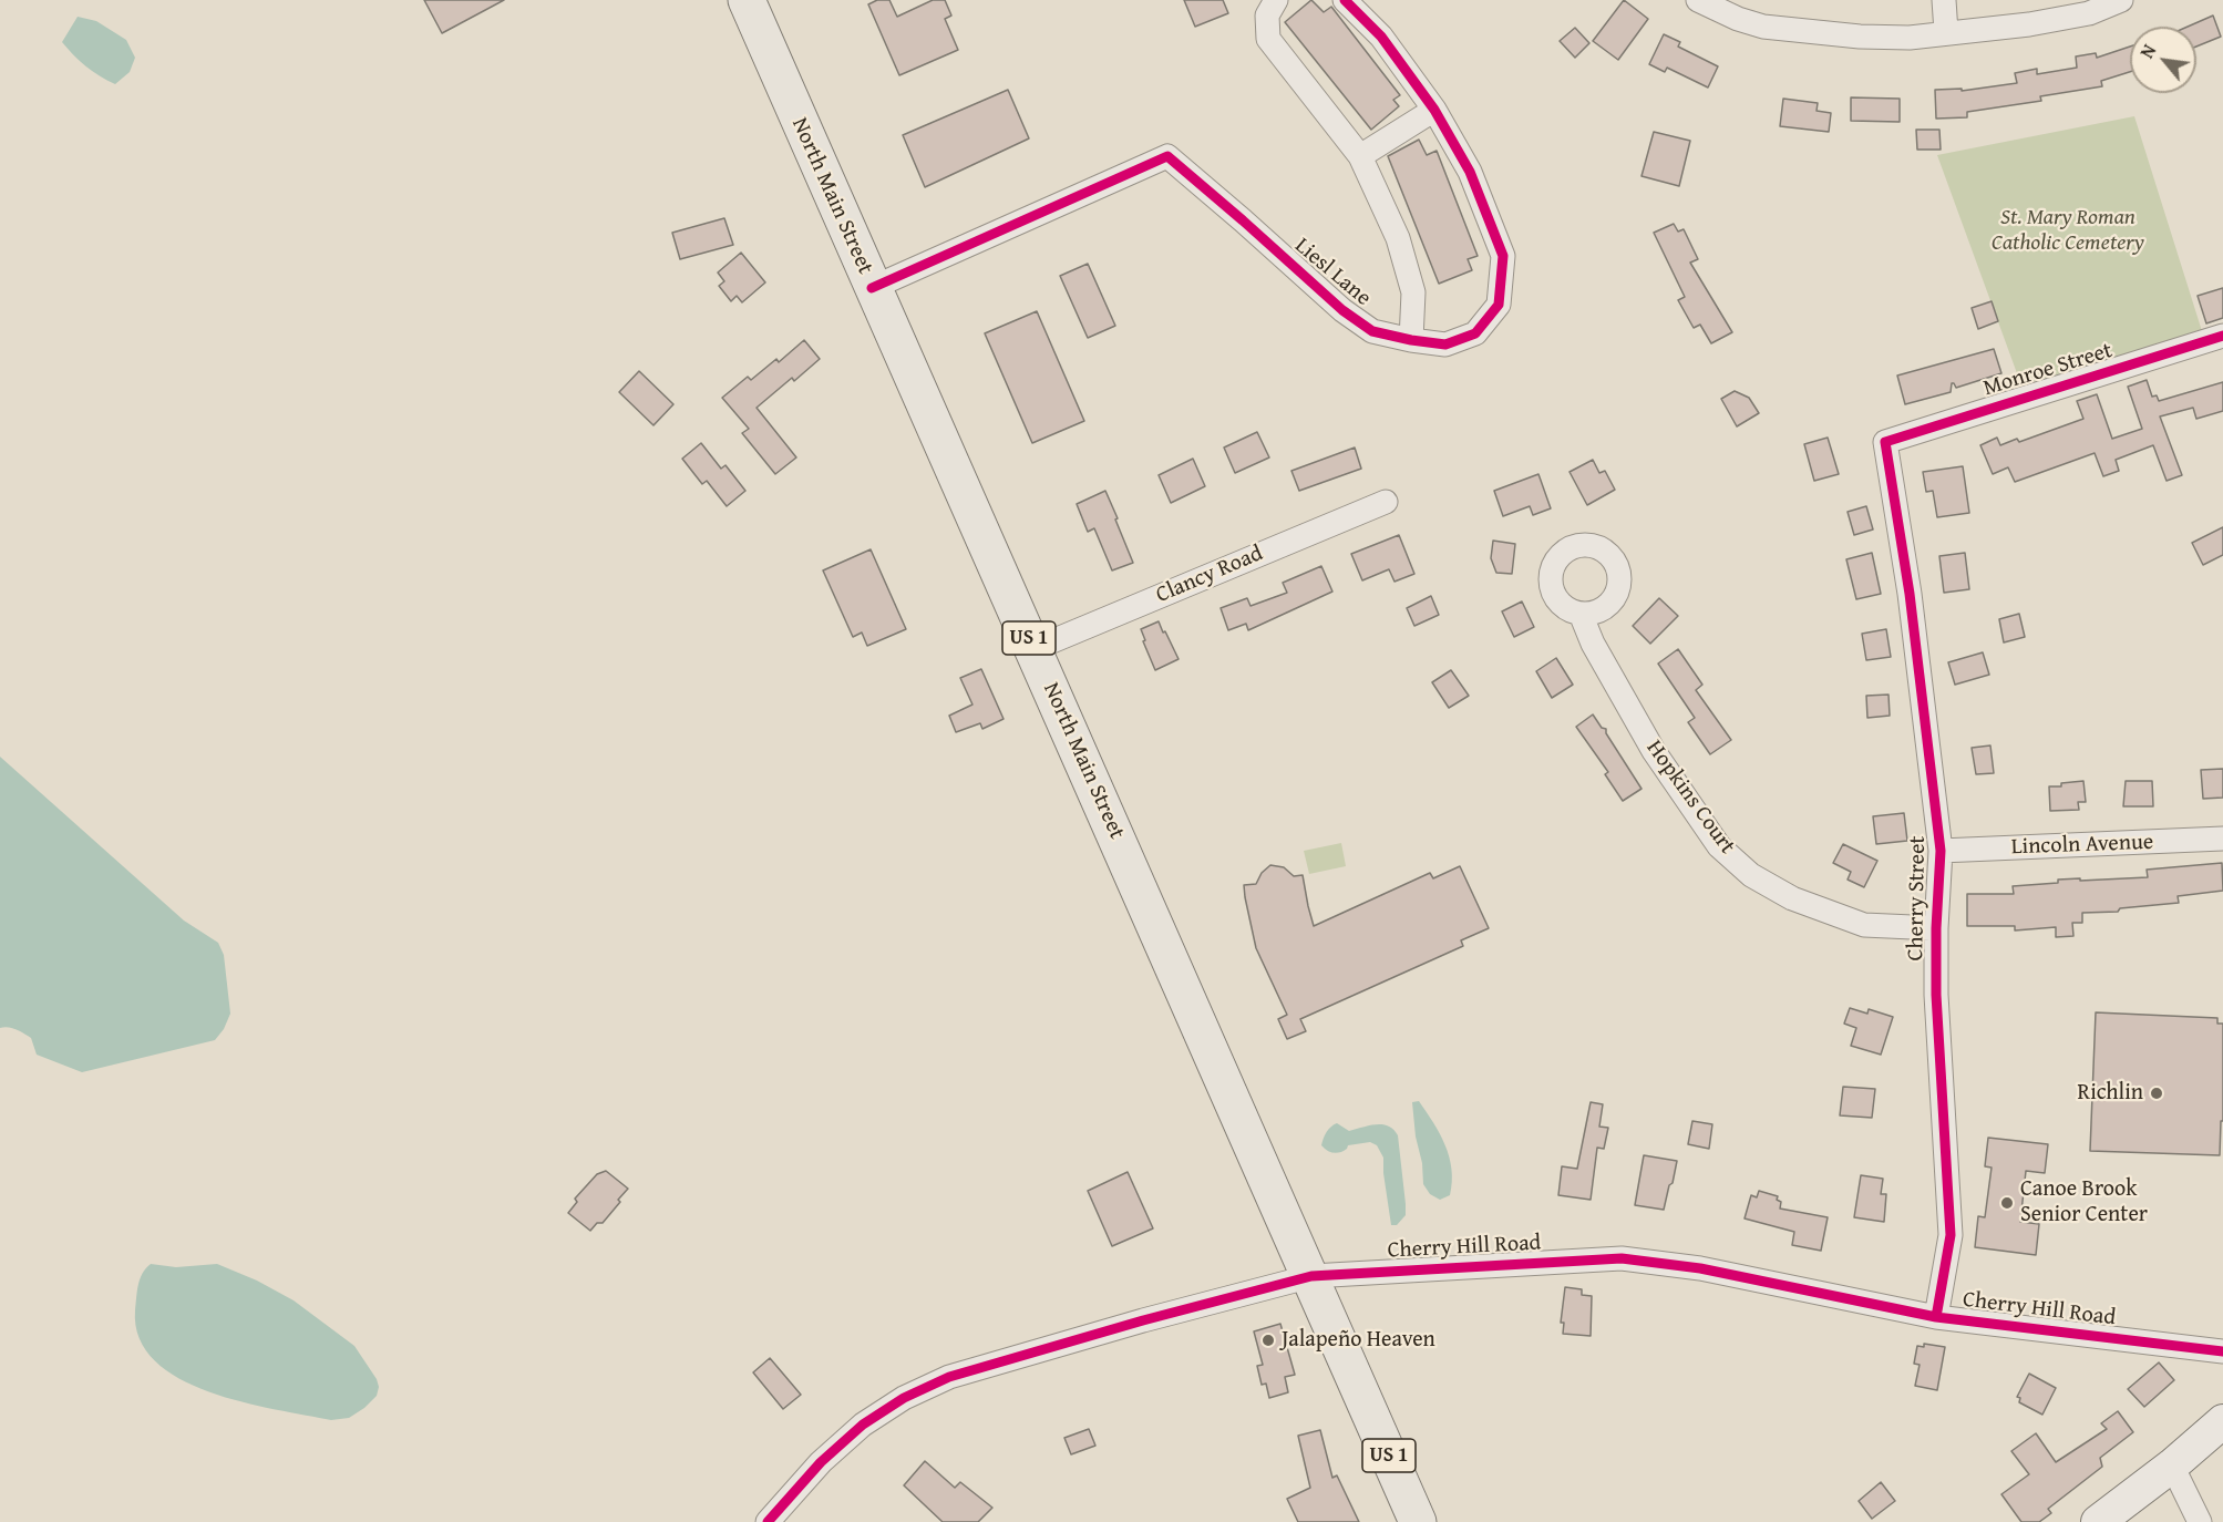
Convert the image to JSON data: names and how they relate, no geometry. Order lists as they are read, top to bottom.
{
  "streets": {
    "main road": ["North Main Street", "US 1"],
    "street": [
      "Liesl Lane",
      "Monroe Street",
      "Clancy Road",
      "Hopkins Court",
      "Lincoln Avenue",
      "Cherry Street",
      "Cherry Hill Road"
    ]
  },
  "crossings": [
    ["North Main Street", "Liesl Lane"],
    ["North Main Street", "Clancy Road"],
    ["North Main Street", "Cherry Hill Road"],
    ["Monroe Street", "Cherry Street"],
    ["Hopkins Court", "Cherry Street"],
    ["Lincoln Avenue", "Cherry Street"],
    ["Cherry Street", "Cherry Hill Road"]
  ],
  "parks": ["St. Mary Roman Catholic Cemetery"],
  "places": ["Richlin", "Canoe Brook Senior Center", "Jalapeño Heaven"],
  "north": "top left"
}
